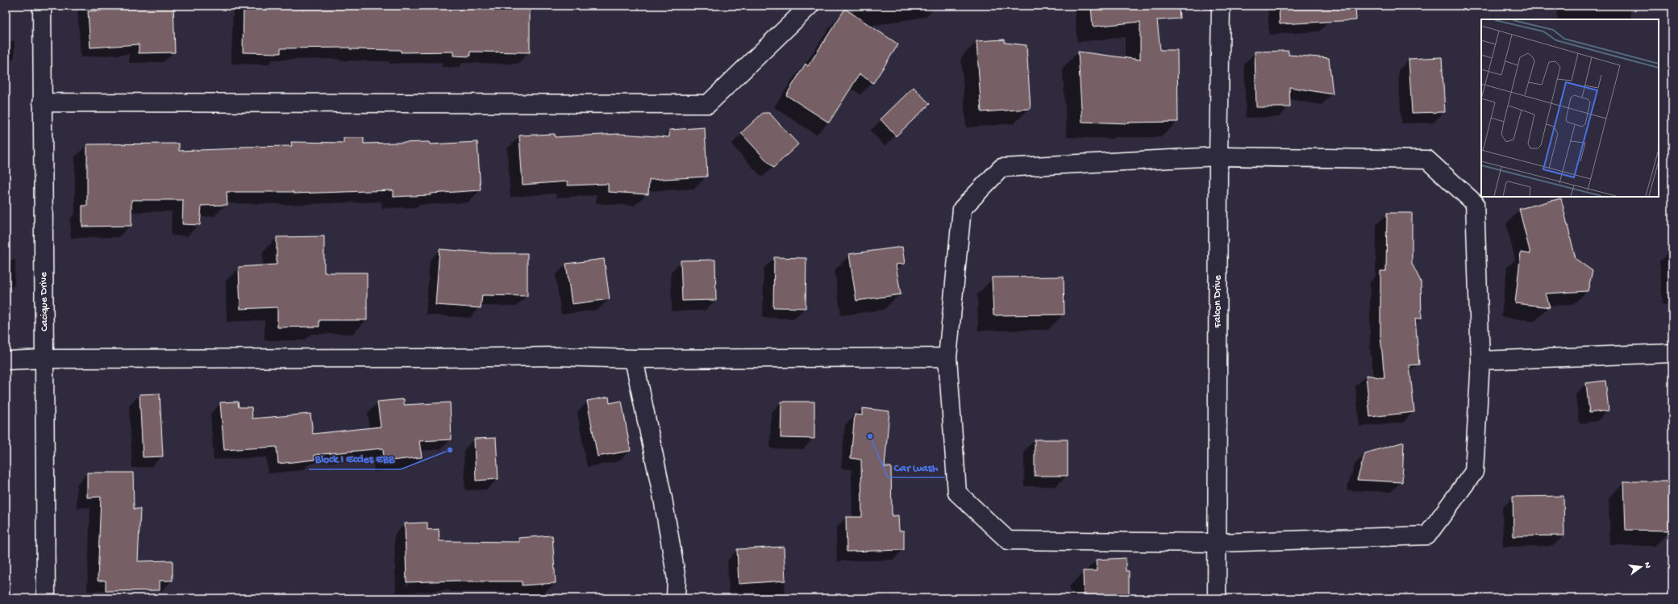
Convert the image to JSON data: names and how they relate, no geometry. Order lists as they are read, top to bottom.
{
  "streets": {
    "street": ["Cacique Drive", "Falcon Drive"]
  },
  "places": ["Car wash", "Block I Eccles EBB"],
  "north": "right"
}
